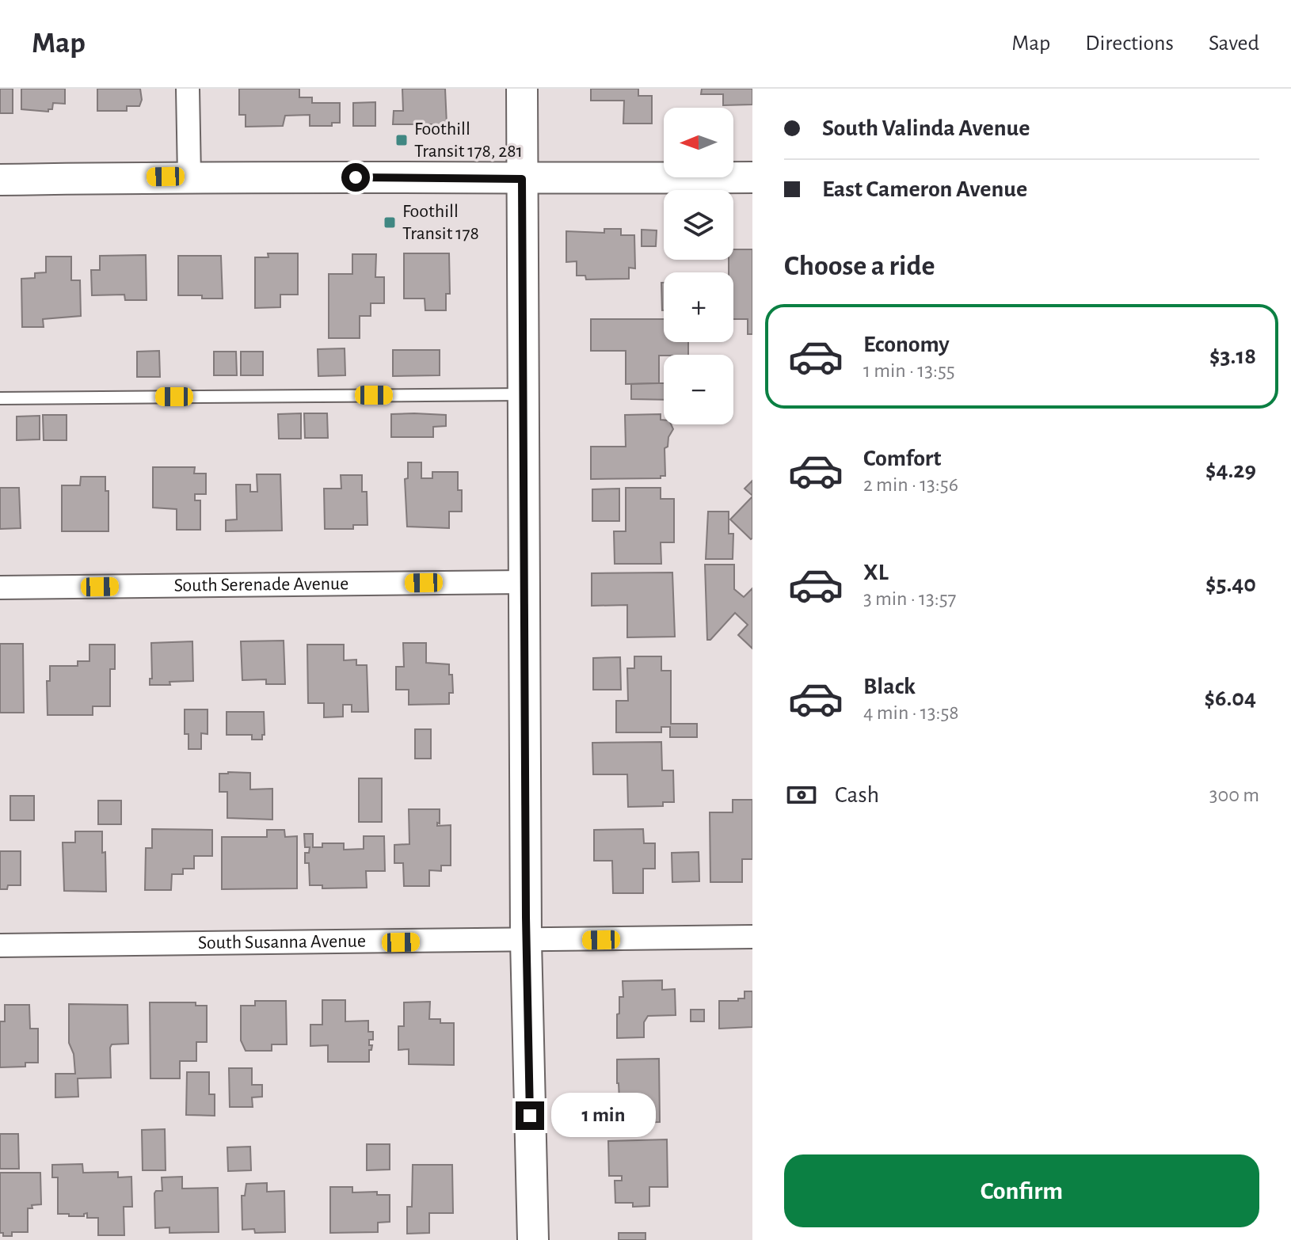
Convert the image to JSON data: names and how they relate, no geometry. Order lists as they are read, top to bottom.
{
  "streets": {
    "street": ["South Serenade Avenue", "South Susanna Avenue"]
  },
  "places": {
    "transit": ["Foothill Transit 178, 281", "Foothill Transit 178"]
  },
  "north": "left",
  "page": {
    "header": "Map",
    "nav": ["Map", "Directions", "Saved"],
    "banner": ["South Valinda Avenue", "East Cameron Avenue"],
    "map_buttons": ["+", "−"],
    "heading": "Choose a ride",
    "list": [
      {
        "name": "Economy",
        "note": "1 min · 13:55",
        "value": "$3.18"
      },
      {
        "name": "Comfort",
        "note": "2 min · 13:56",
        "value": "$4.29"
      },
      {
        "name": "XL",
        "note": "3 min · 13:57",
        "value": "$5.40"
      },
      {
        "name": "Black",
        "note": "4 min · 13:58",
        "value": "$6.04"
      }
    ],
    "pay": ["Cash", "300 m"],
    "bubble": "1 min",
    "buttons": "Confirm"
  }
}
